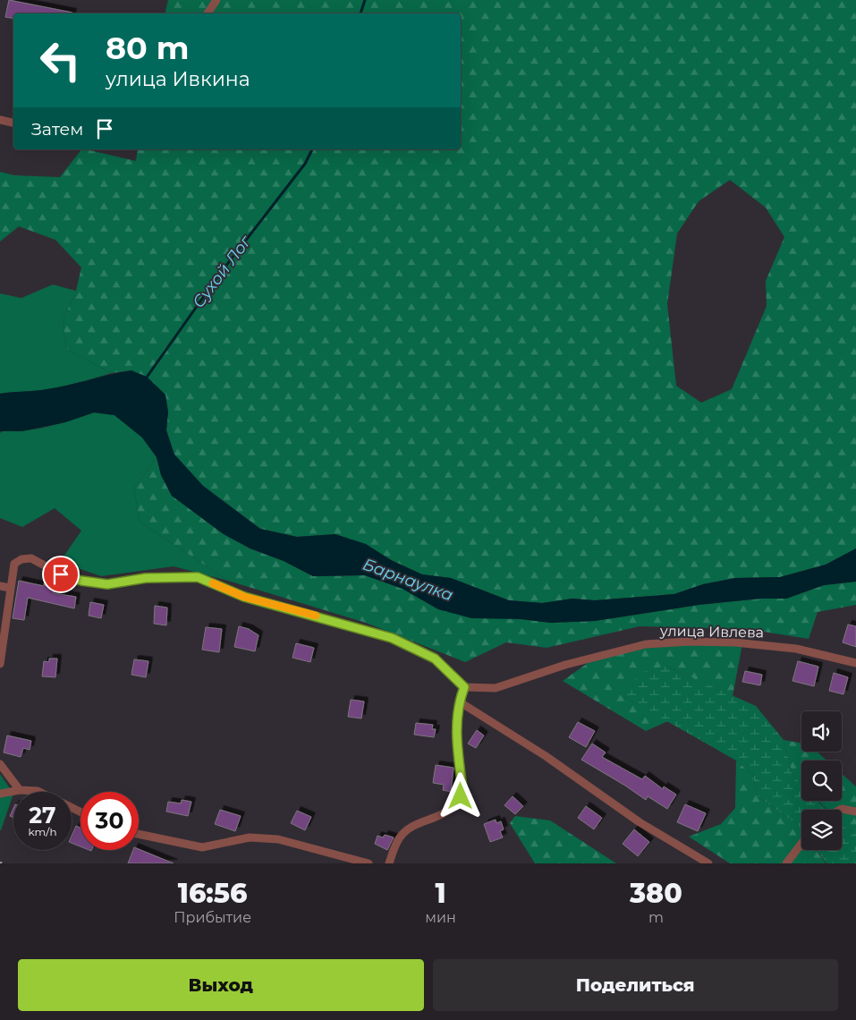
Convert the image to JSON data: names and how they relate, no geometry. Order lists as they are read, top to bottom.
{
  "streets": {
    "street": ["улица Ивлева"]
  },
  "water": ["Сухой Лог", "Барнаулка"],
  "page": {
    "turn": ["80 m", "улица Ивкина"],
    "then": "Затем",
    "speed": "27 km/h",
    "limit": "30",
    "eta": [
      "16:56",
      "Прибытие",
      "1",
      "мин",
      "380",
      "m"
    ],
    "buttons": ["Выход", "Поделиться"]
  }
}
